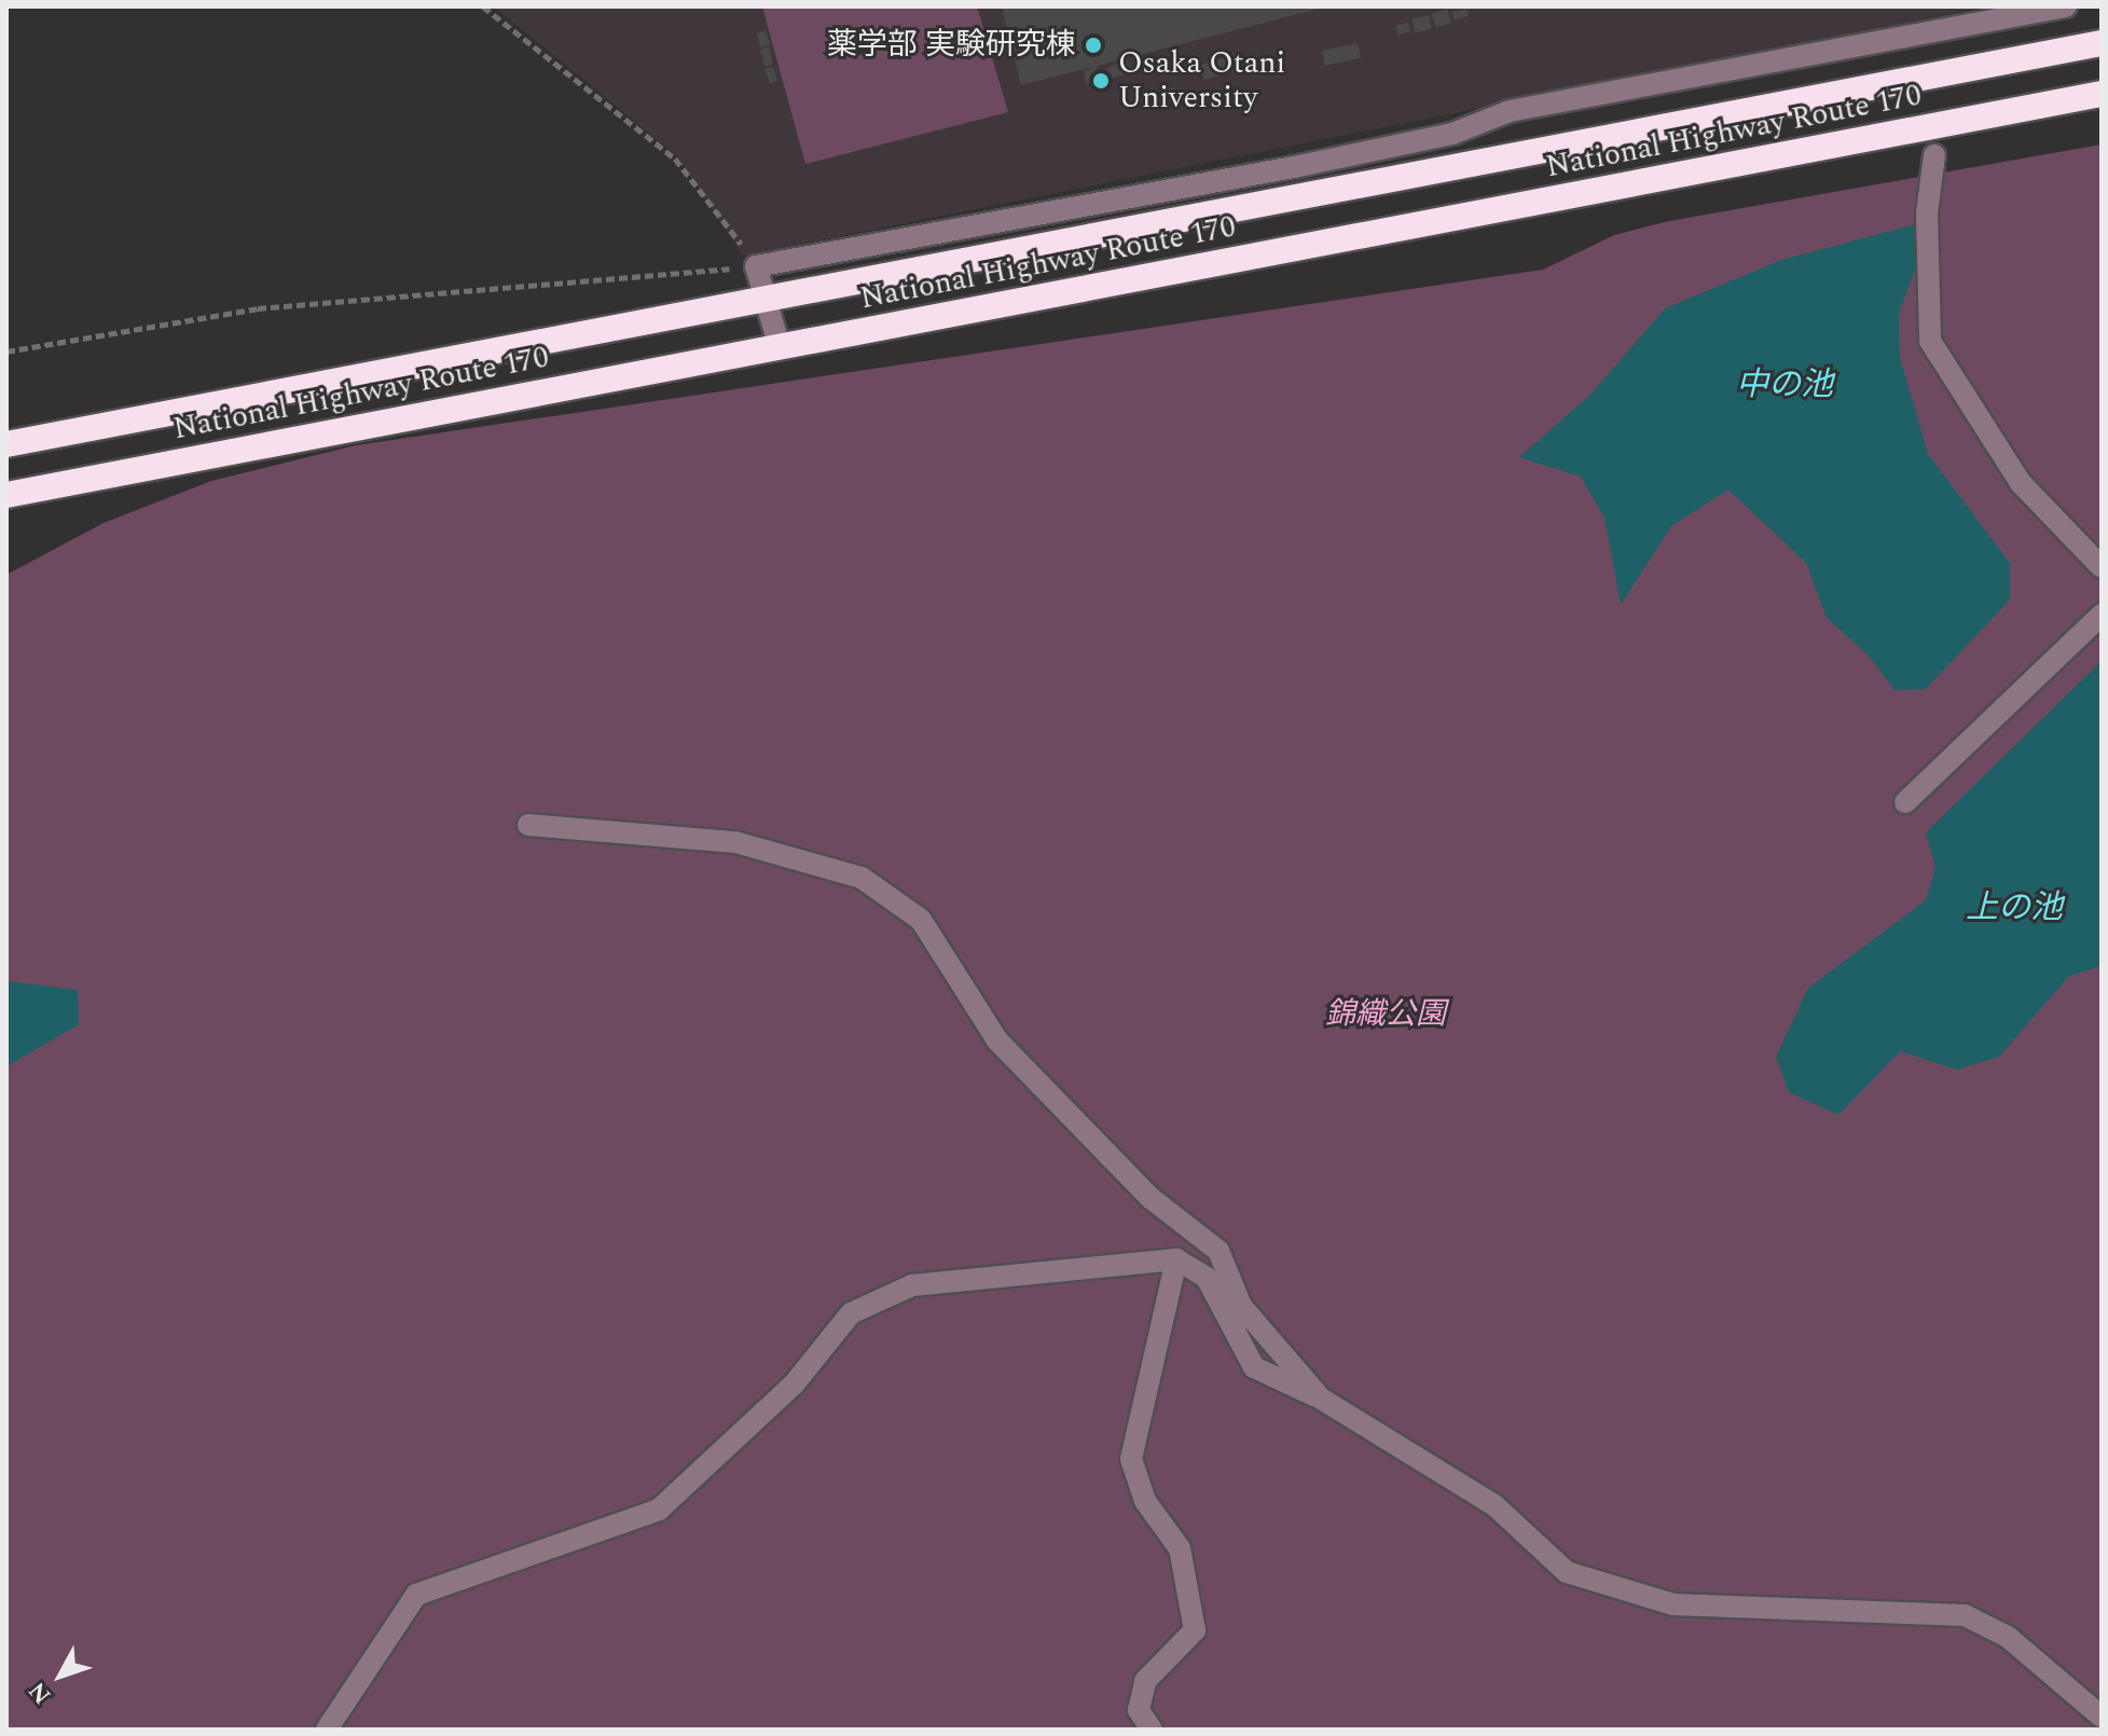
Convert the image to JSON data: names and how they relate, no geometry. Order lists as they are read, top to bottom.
{
  "streets": {
    "highway": ["National Highway Route 170"]
  },
  "water": ["中の池", "上の池"],
  "parks": ["錦織公園"],
  "places": ["薬学部 実験研究棟", "Osaka Otani University"],
  "north": "bottom left"
}
